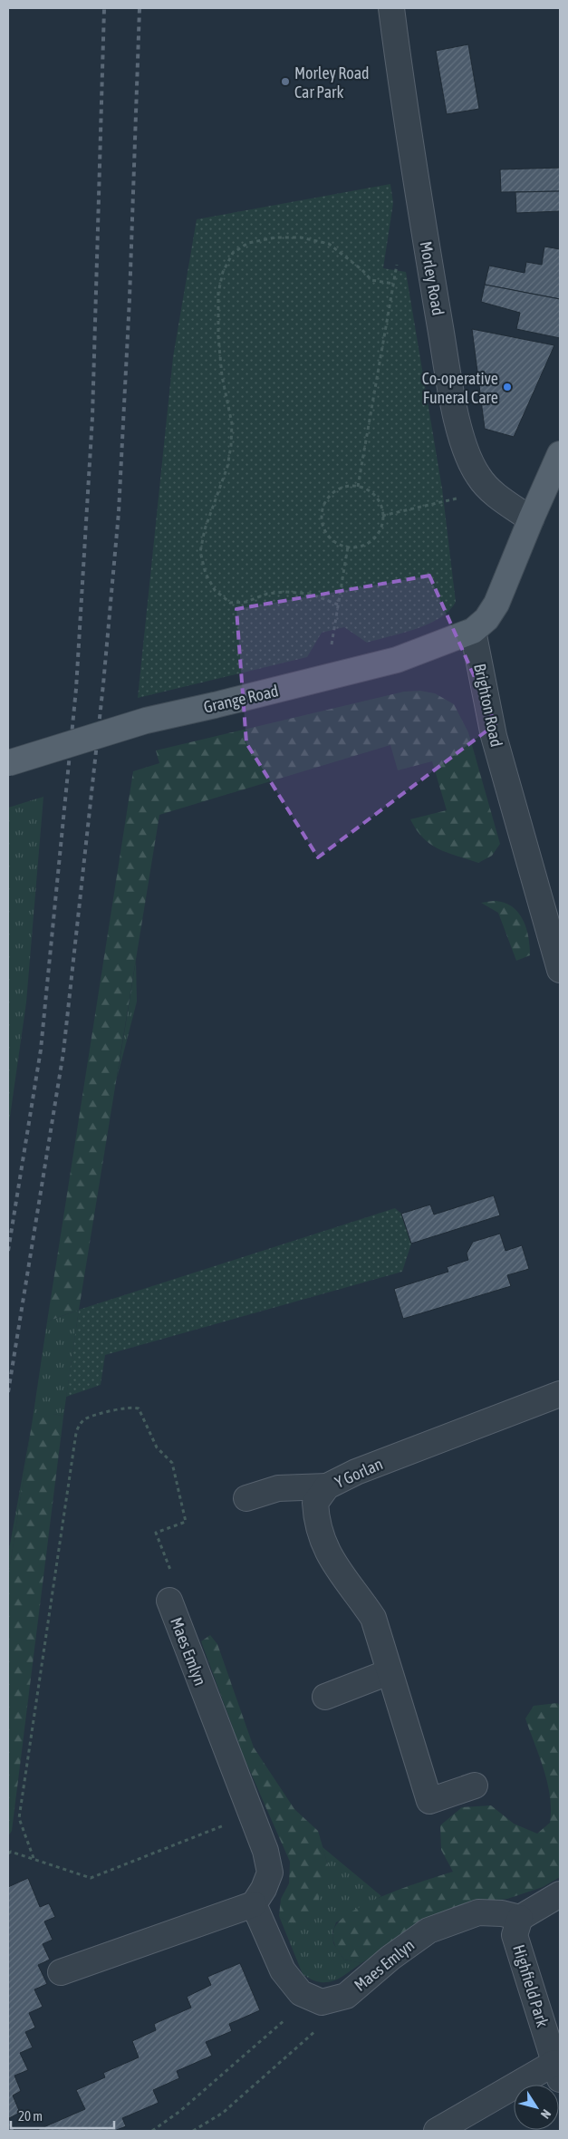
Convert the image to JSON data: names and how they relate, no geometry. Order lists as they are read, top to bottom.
{
  "streets": {
    "main road": ["Grange Road"],
    "street": [
      "Morley Road",
      "Brighton Road",
      "Y Gorlan",
      "Maes Emlyn",
      "Highfield Park"
    ]
  },
  "crossings": [
    ["Grange Road", "Brighton Road"],
    ["Maes Emlyn", "Highfield Park"]
  ],
  "places": ["Morley Road Car Park", "Co-operative Funeral Care"],
  "scale_bar": "20 m",
  "north": "bottom right"
}
